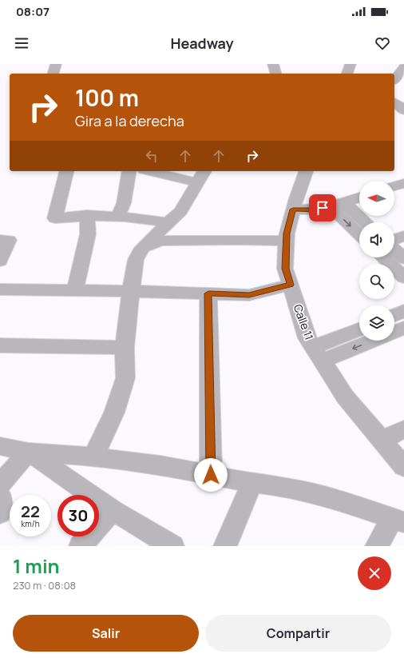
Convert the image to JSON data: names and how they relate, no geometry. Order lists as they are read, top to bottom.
{
  "streets": {
    "street": ["Calle 11"]
  },
  "north": "left",
  "page": {
    "status": "08:07",
    "header": "Headway",
    "turn": ["100 m", "Gira a la derecha"],
    "speed": "22 km/h",
    "limit": "30",
    "heading": ["1 min", "230 m · 08:08"],
    "buttons": ["Salir", "Compartir"]
  }
}
